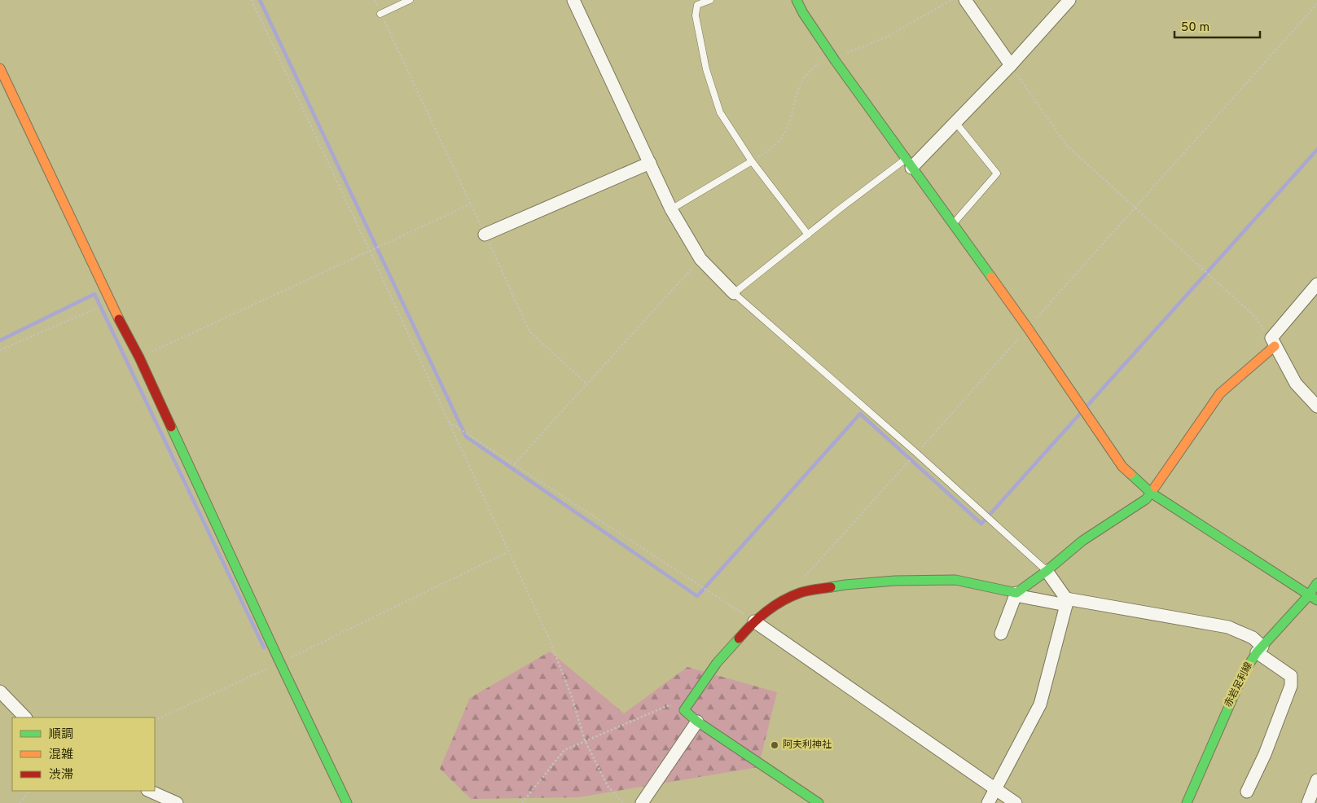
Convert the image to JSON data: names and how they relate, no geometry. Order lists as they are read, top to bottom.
{
  "streets": {
    "street": ["赤岩足利線"]
  },
  "places": ["阿夫利神社"],
  "legend": ["順調", "混雑", "渋滞"],
  "scale_bar": "50 m"
}
